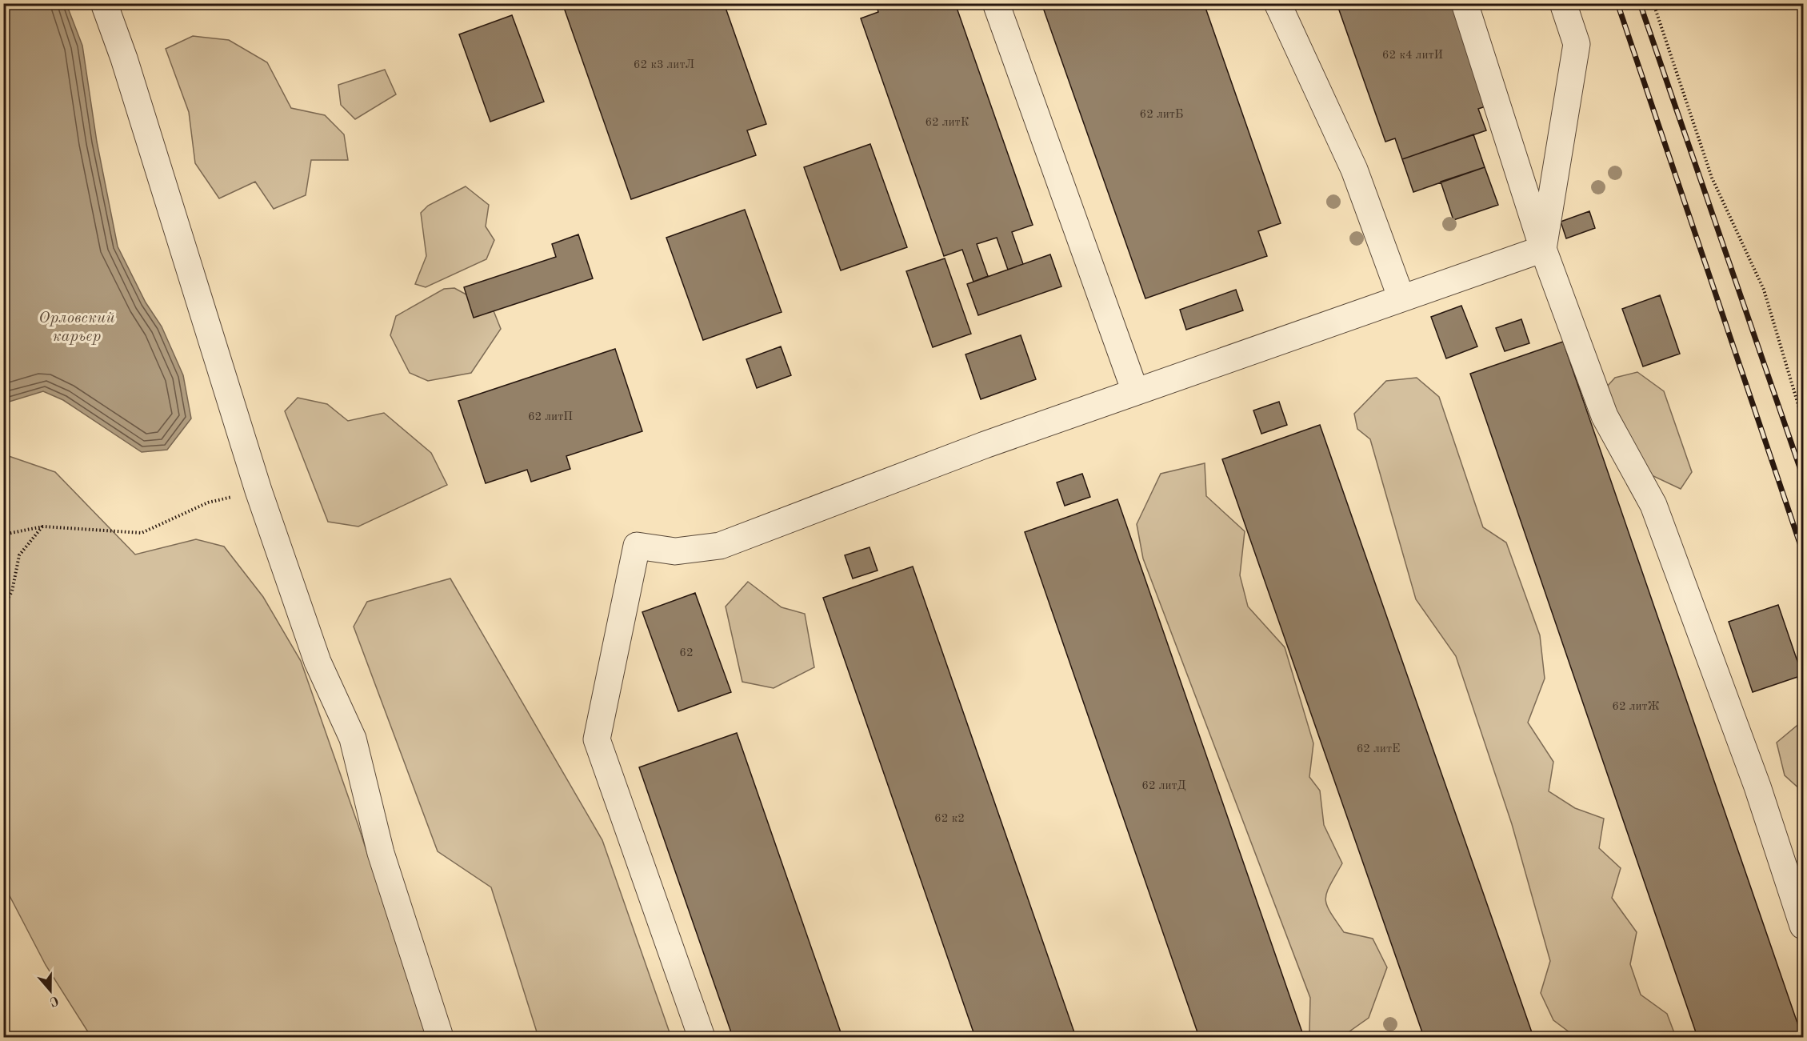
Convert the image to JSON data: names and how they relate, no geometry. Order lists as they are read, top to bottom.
{
  "water": ["Орловский карьер"],
  "house_numbers": [
    "62 к4 литИ",
    "62 к3 литЛ",
    "62 литБ",
    "62 литК",
    "62 литП",
    "62",
    "62 литЖ",
    "62 литЕ",
    "62 литД",
    "62 к2"
  ],
  "north": "bottom"
}
